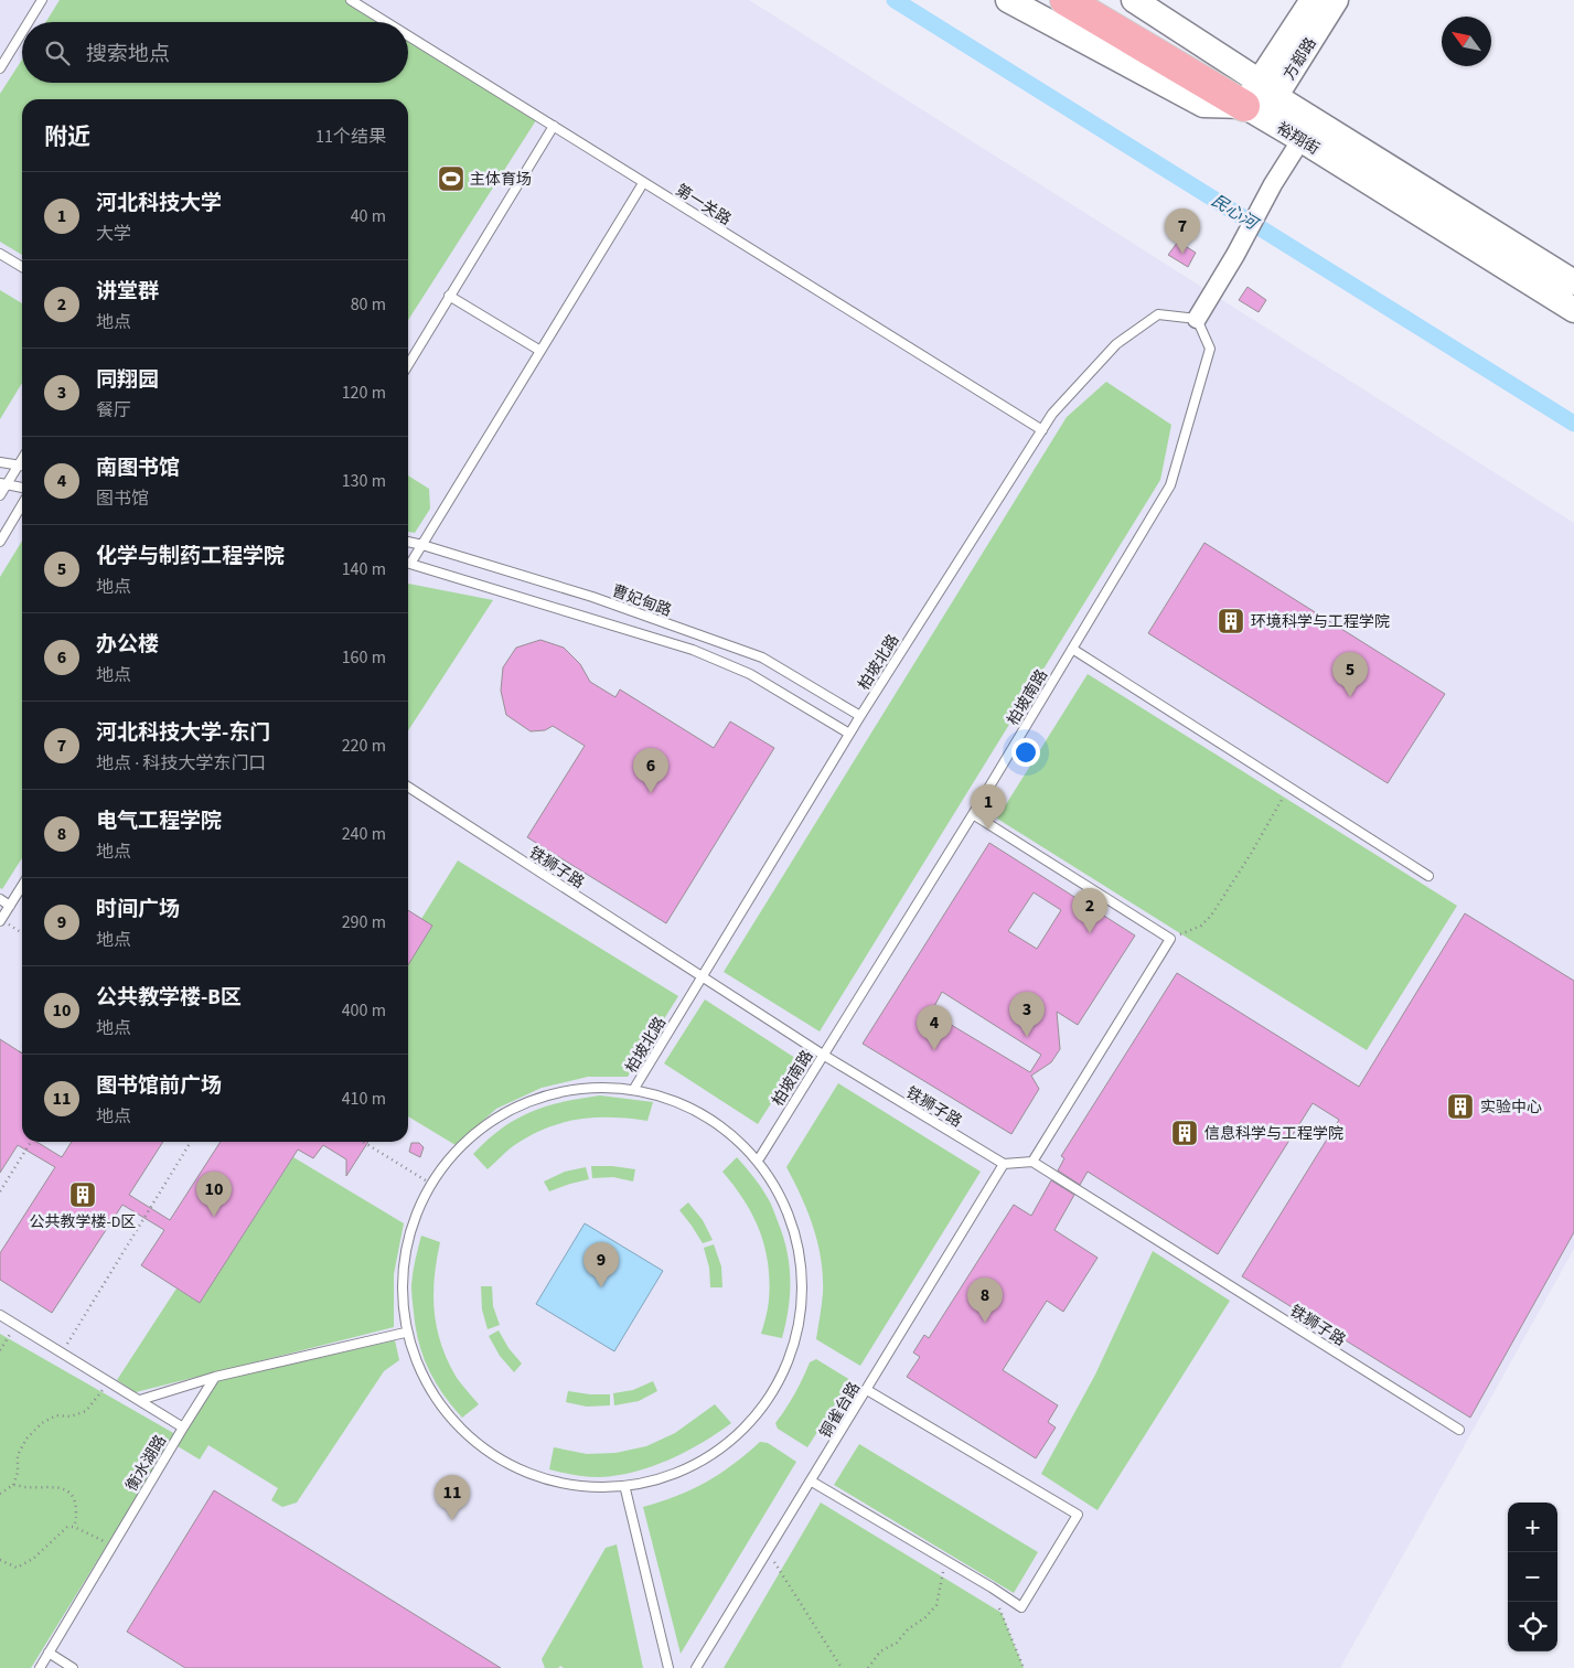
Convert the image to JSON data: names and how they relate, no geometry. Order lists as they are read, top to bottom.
{
  "streets": {
    "main road": ["方郄路", "裕翔街"],
    "lane": [
      "第一关路",
      "曹妃甸路",
      "柏坡北路",
      "柏坡南路",
      "铁狮子路",
      "铜雀台路",
      "衡水湖路"
    ]
  },
  "crossings": [
    ["方郄路", "裕翔街"],
    ["第一关路", "柏坡北路"],
    ["曹妃甸路", "柏坡北路"],
    ["柏坡北路", "柏坡南路"],
    ["柏坡北路", "铁狮子路"],
    ["柏坡南路", "铁狮子路"],
    ["铁狮子路", "铜雀台路"]
  ],
  "water": ["民心河"],
  "places": {
    "sports": ["主体育场"],
    "building": [
      "环境科学与工程学院",
      "实验中心",
      "信息科学与工程学院",
      "公共教学楼-D区"
    ]
  },
  "north": "top left",
  "page": {
    "search": "搜索地点",
    "heading": ["附近", "11个结果"],
    "list": [
      {
        "mark": "1",
        "name": "河北科技大学",
        "note": "大学",
        "value": "40 m"
      },
      {
        "mark": "2",
        "name": "讲堂群",
        "note": "地点",
        "value": "80 m"
      },
      {
        "mark": "3",
        "name": "同翔园",
        "note": "餐厅",
        "value": "120 m"
      },
      {
        "mark": "4",
        "name": "南图书馆",
        "note": "图书馆",
        "value": "130 m"
      },
      {
        "mark": "5",
        "name": "化学与制药工程学院",
        "note": "地点",
        "value": "140 m"
      },
      {
        "mark": "6",
        "name": "办公楼",
        "note": "地点",
        "value": "160 m"
      },
      {
        "mark": "7",
        "name": "河北科技大学-东门",
        "note": "地点 · 科技大学东门口",
        "value": "220 m"
      },
      {
        "mark": "8",
        "name": "电气工程学院",
        "note": "地点",
        "value": "240 m"
      },
      {
        "mark": "9",
        "name": "时间广场",
        "note": "地点",
        "value": "290 m"
      },
      {
        "mark": "10",
        "name": "公共教学楼-B区",
        "note": "地点",
        "value": "400 m"
      },
      {
        "mark": "11",
        "name": "图书馆前广场",
        "note": "地点",
        "value": "410 m"
      }
    ],
    "pins": [
      "7",
      "5",
      "6",
      "1",
      "2",
      "3",
      "4",
      "10",
      "9",
      "8",
      "11"
    ],
    "map_buttons": ["+", "−"]
  }
}
